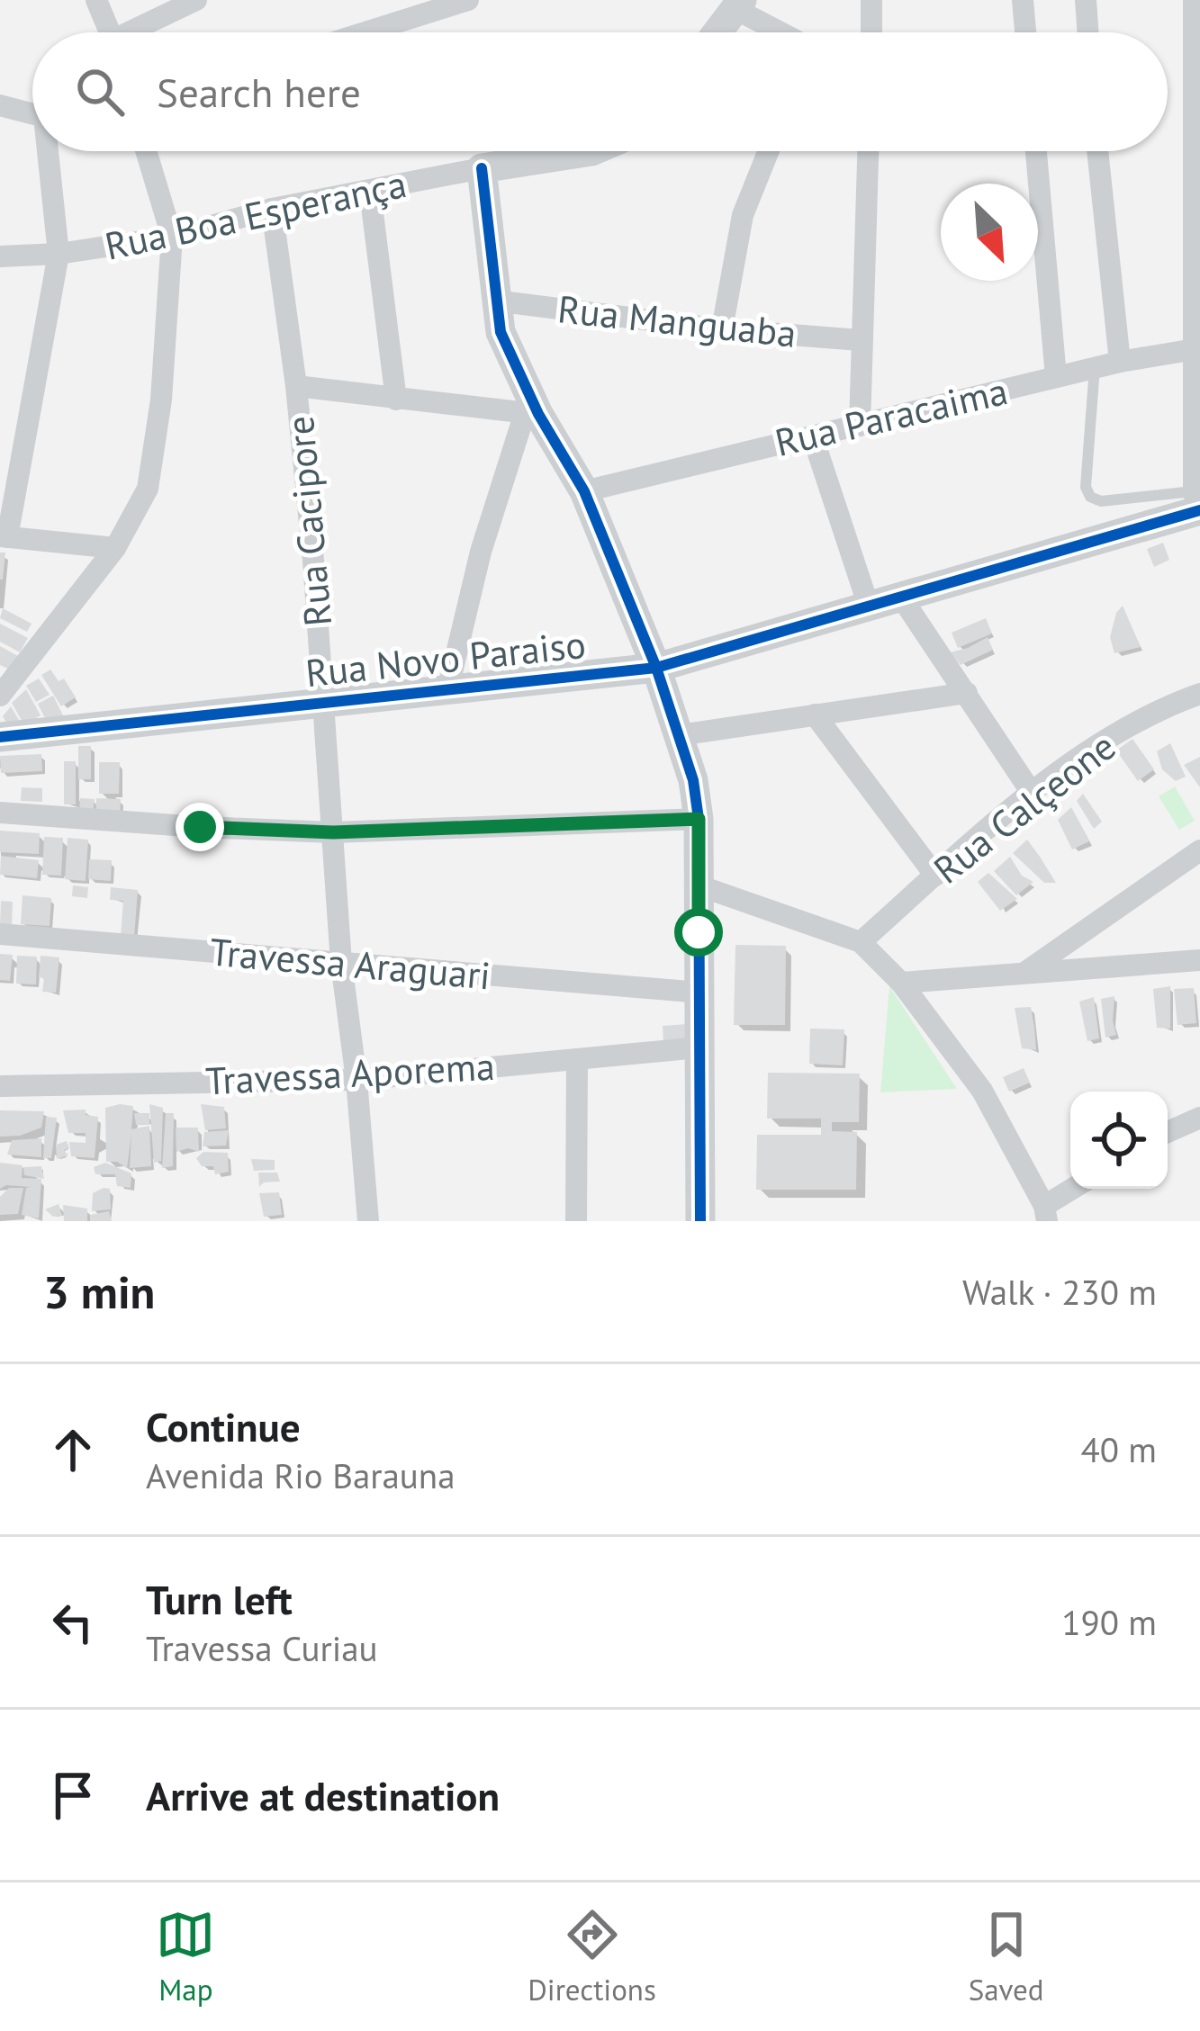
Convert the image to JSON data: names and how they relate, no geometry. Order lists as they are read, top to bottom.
{
  "streets": {
    "street": [
      "Rua Boa Esperança",
      "Rua Manguaba",
      "Rua Paracaima",
      "Rua Cacipore",
      "Rua Novo Paraiso",
      "Rua Calçeone",
      "Travessa Araguari",
      "Travessa Aporema"
    ]
  },
  "crossings": [
    ["Rua Boa Esperança", "Rua Cacipore"],
    ["Rua Cacipore", "Rua Novo Paraiso"],
    ["Rua Cacipore", "Travessa Araguari"],
    ["Rua Cacipore", "Travessa Aporema"]
  ],
  "north": "bottom right",
  "page": {
    "search": "Search here",
    "heading": ["3 min", "Walk · 230 m"],
    "list": [
      ["Continue", "Avenida Rio Barauna", "40 m"],
      ["Turn left", "Travessa Curiau", "190 m"],
      "Arrive at destination"
    ],
    "nav": ["Map", "Directions", "Saved"]
  }
}
